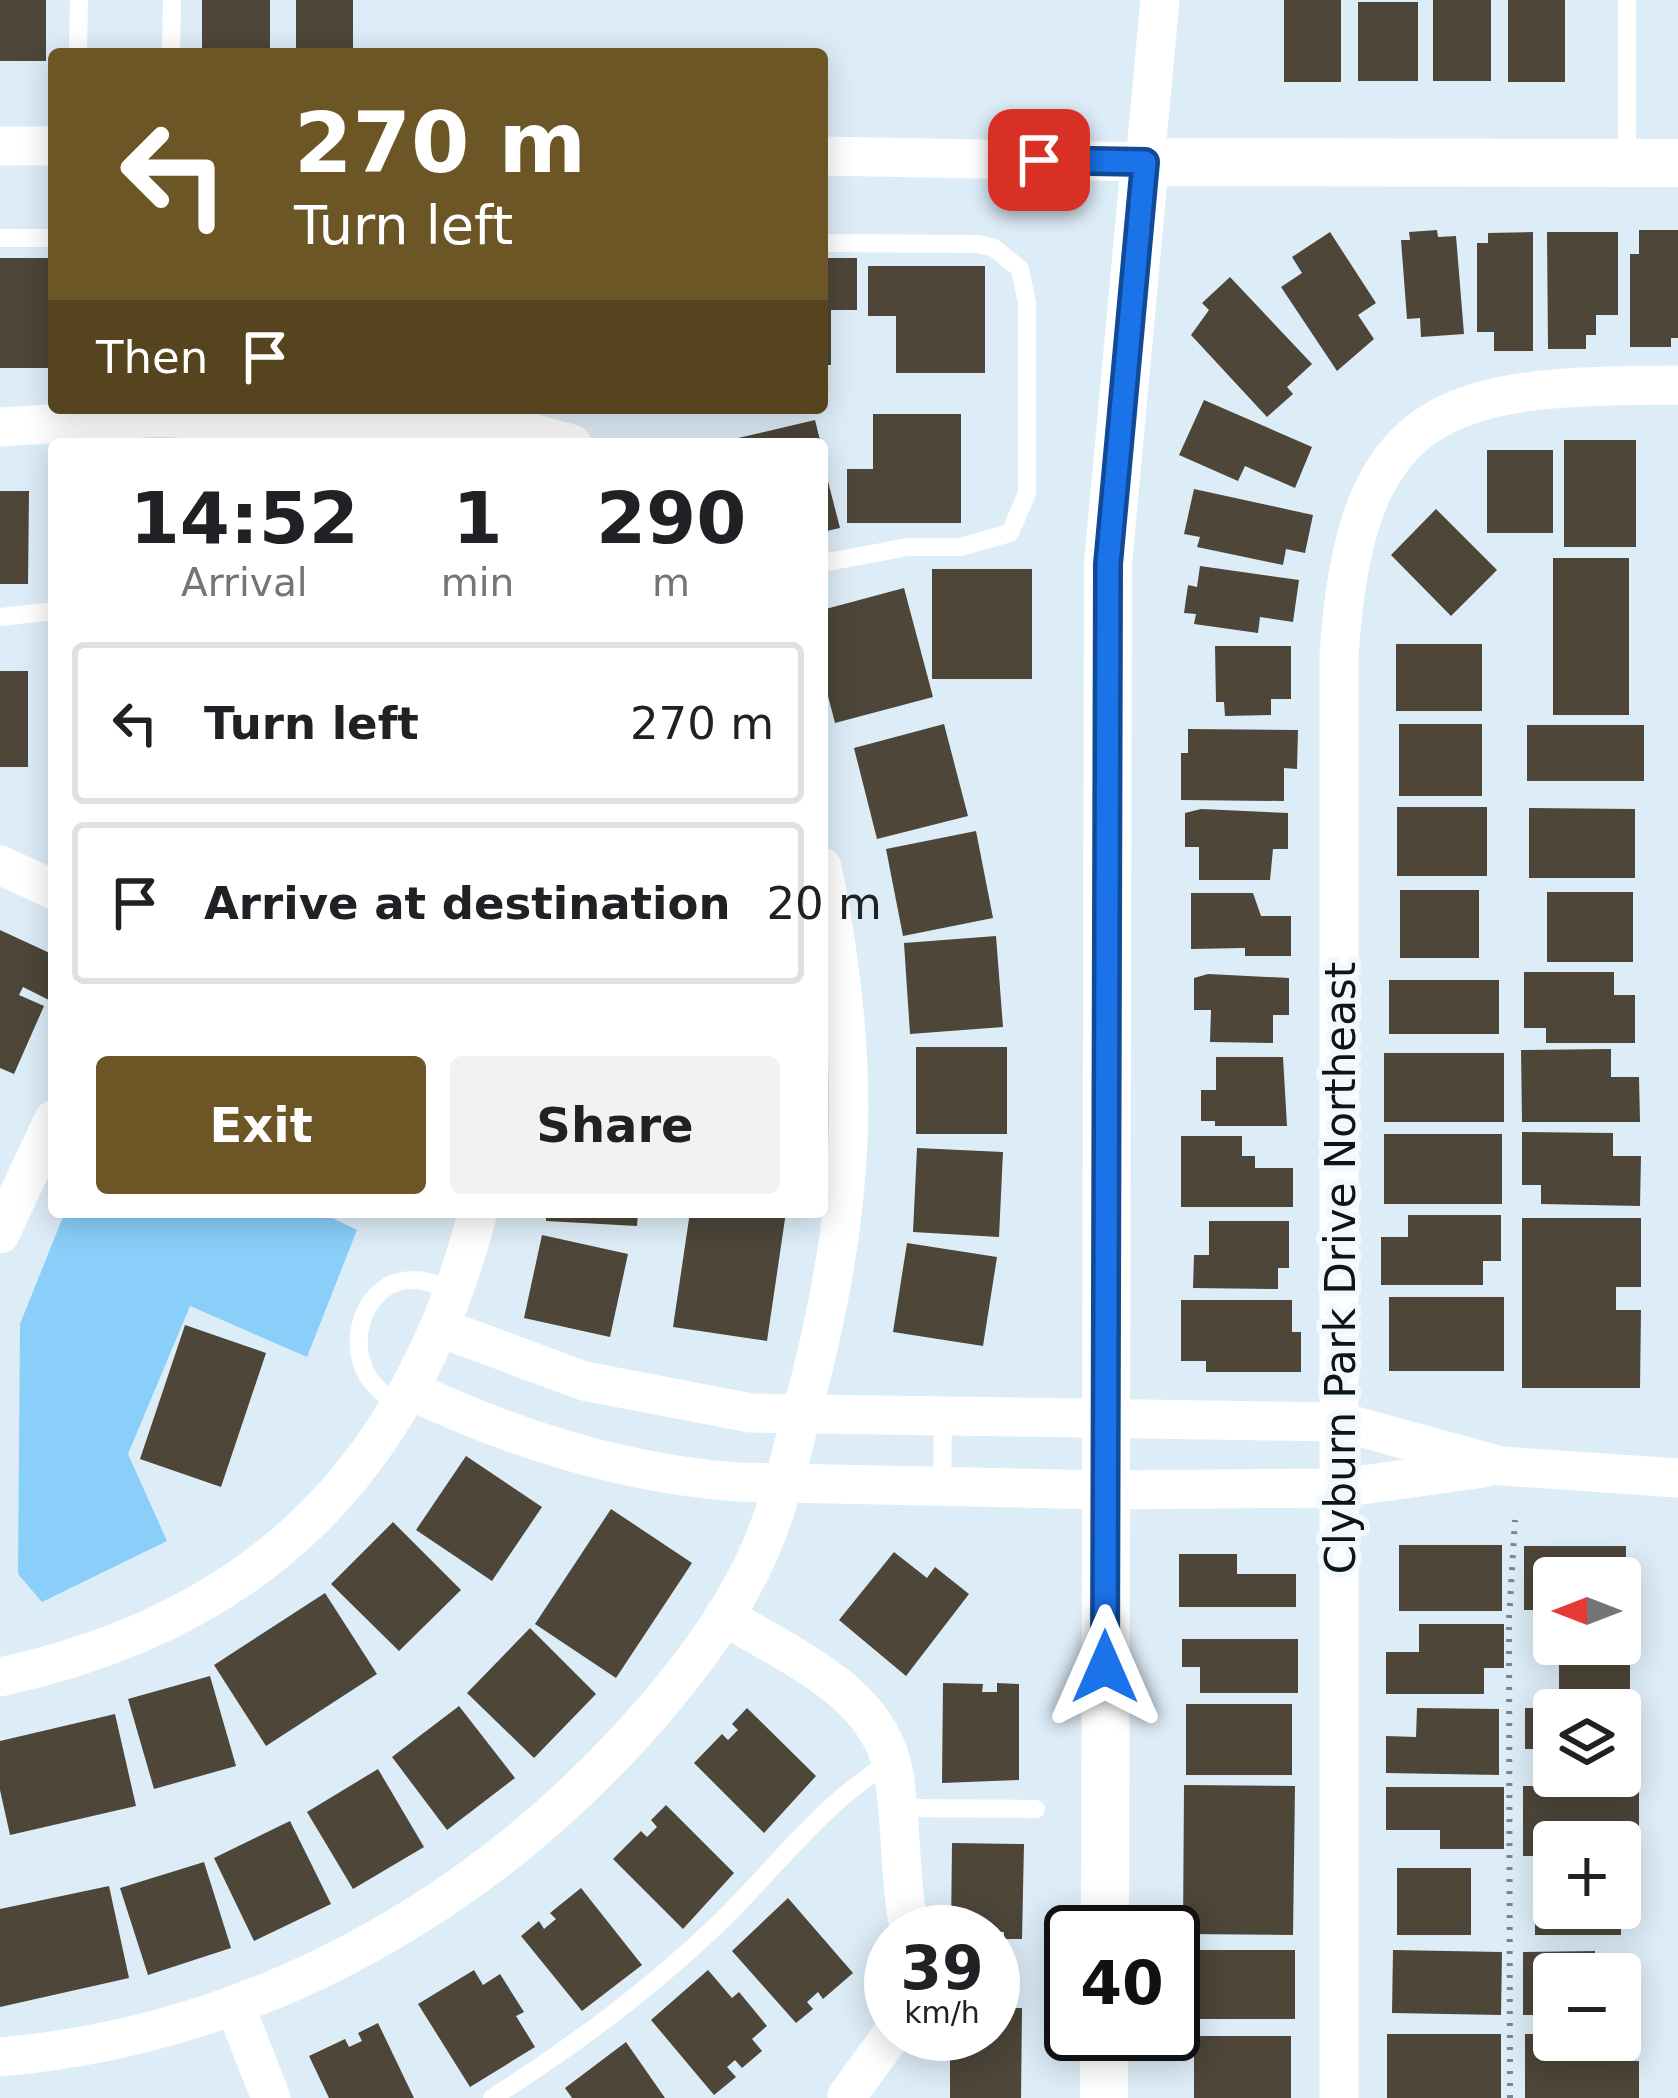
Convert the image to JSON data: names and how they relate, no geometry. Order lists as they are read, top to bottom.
{
  "streets": {
    "street": ["Clyburn Park Drive Northeast"]
  },
  "north": "left",
  "page": {
    "turn": ["270 m", "Turn left"],
    "then": "Then",
    "eta": [
      "14:52",
      "Arrival",
      "1",
      "min",
      "290",
      "m"
    ],
    "list": [
      {
        "name": "Turn left",
        "value": "270 m"
      },
      {
        "name": "Arrive at destination",
        "value": "20 m"
      }
    ],
    "buttons": ["Exit", "Share"],
    "map_buttons": ["+", "−"],
    "speed": "39 km/h",
    "limit": "40"
  }
}
